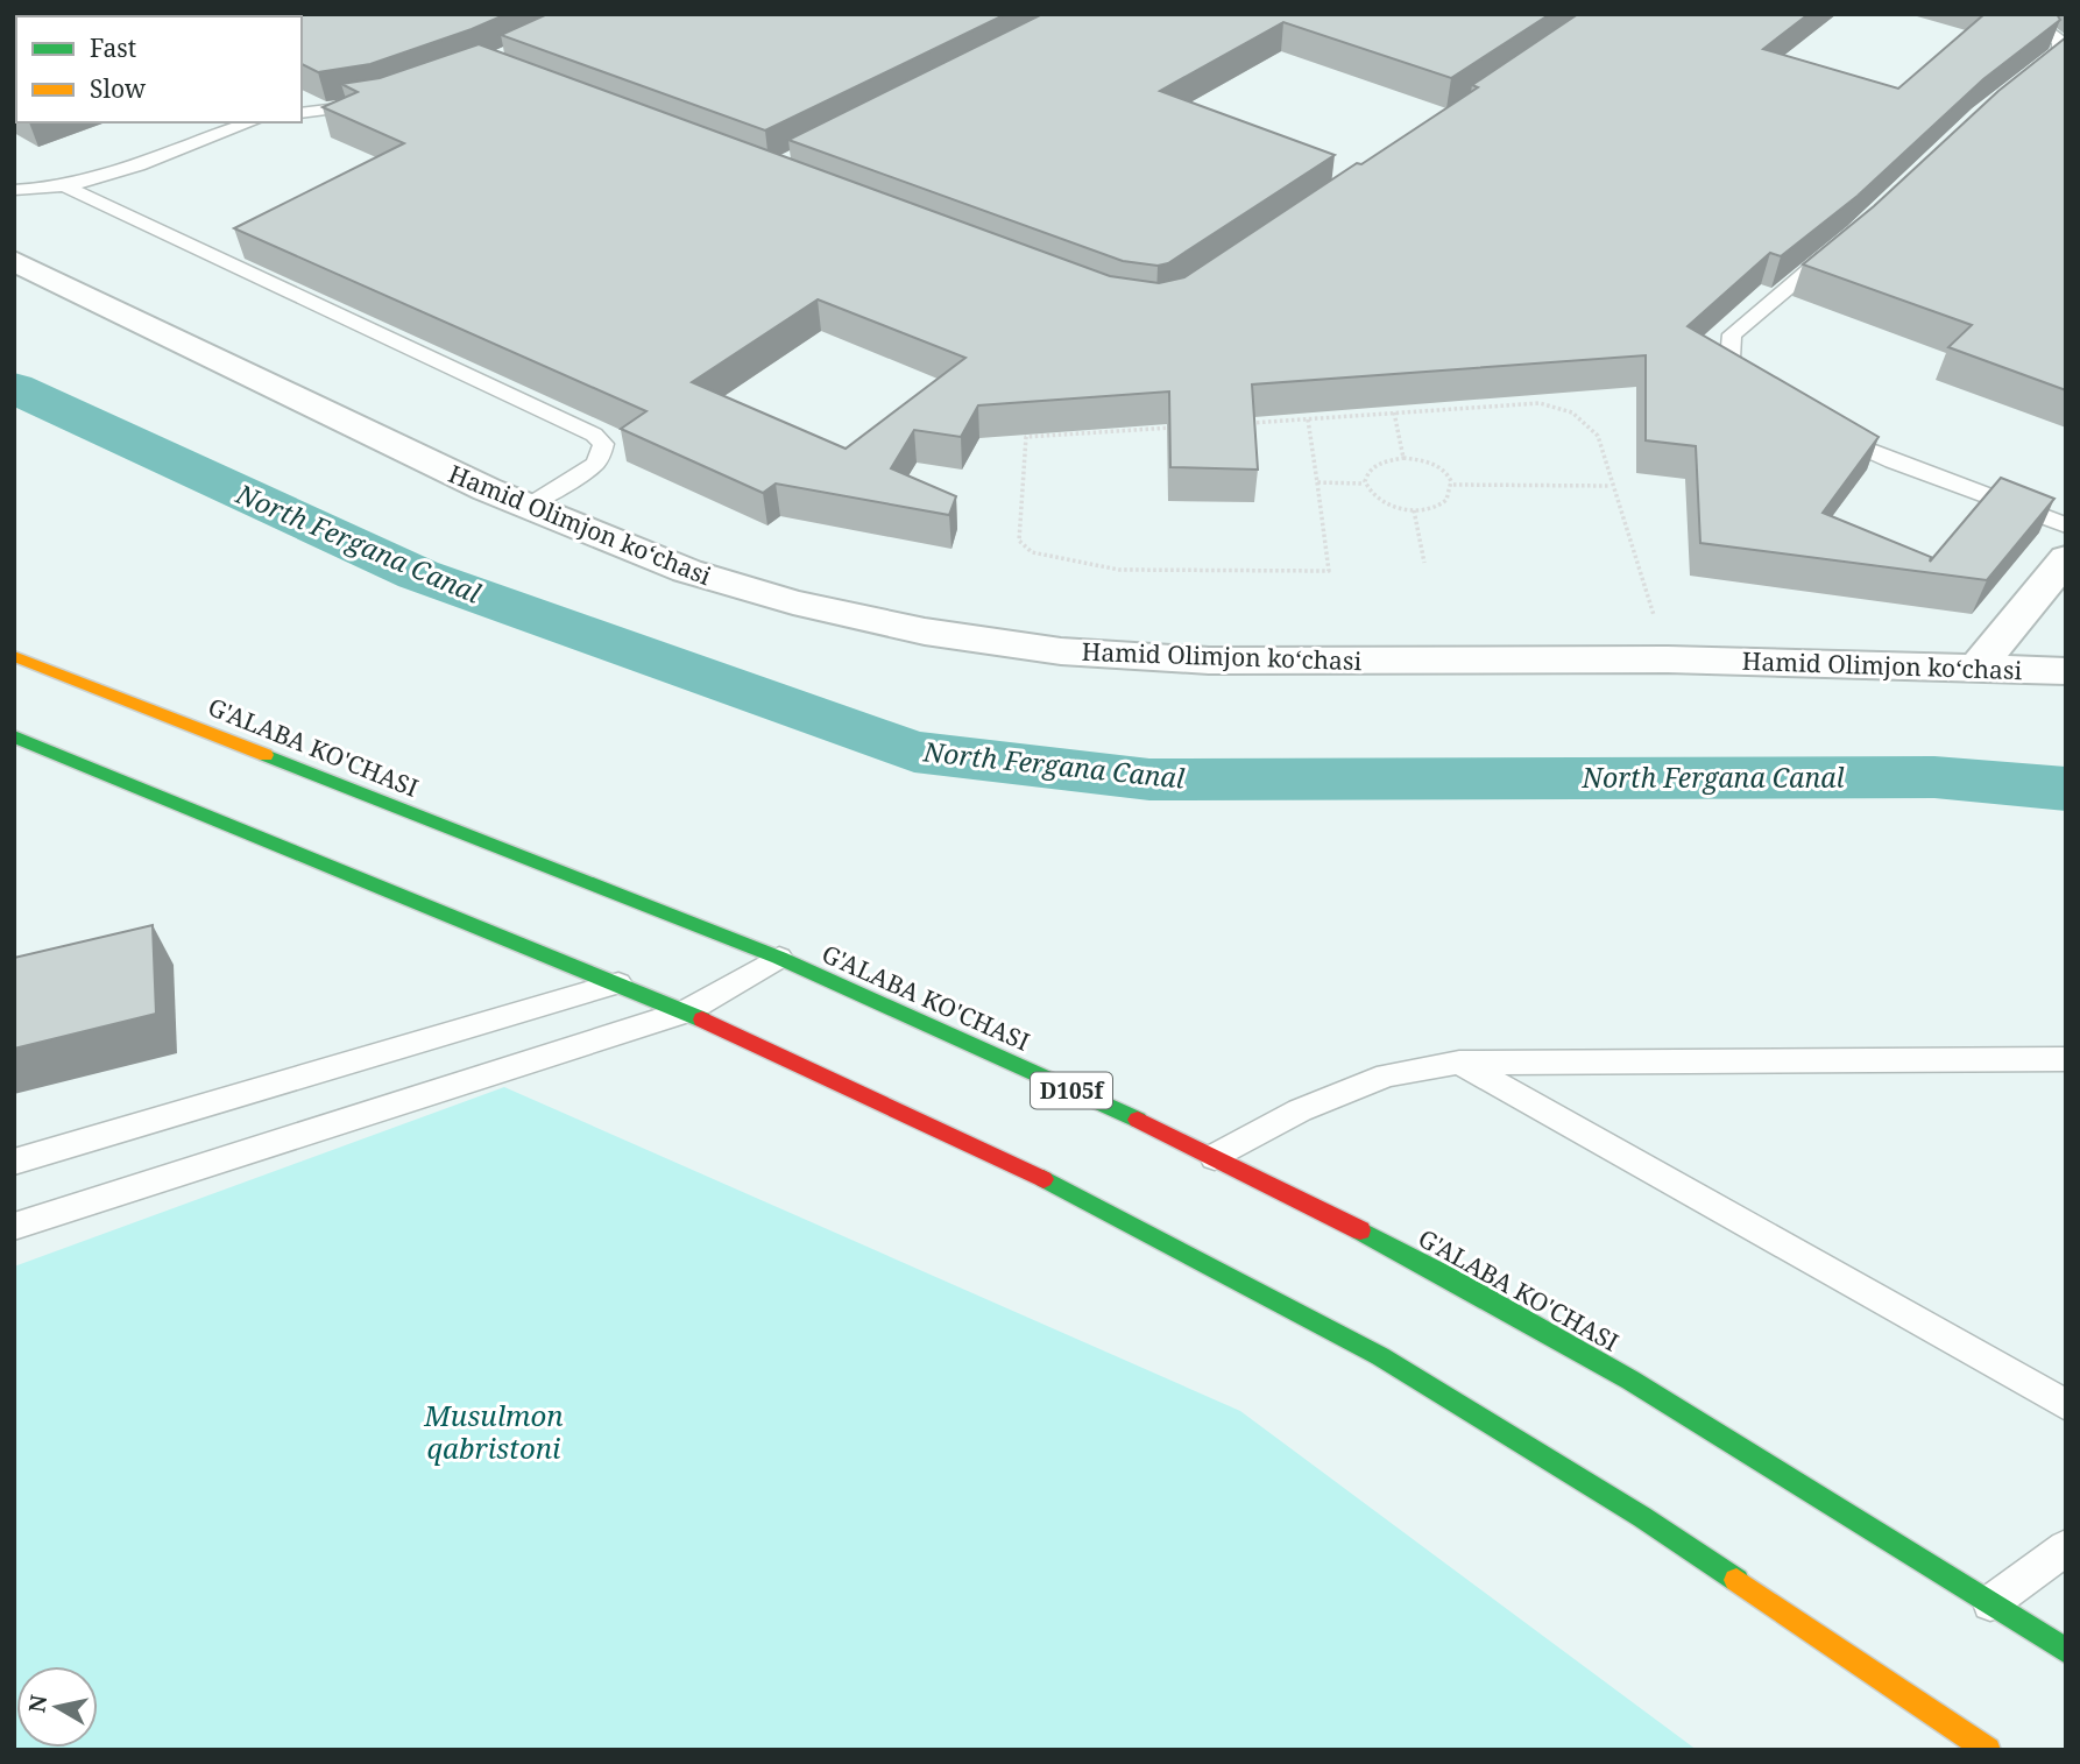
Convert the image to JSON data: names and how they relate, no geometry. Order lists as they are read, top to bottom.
{
  "streets": {
    "main road": ["G'ALABA KO'CHASI", "D105f"],
    "street": ["Hamid Olimjon koʻchasi"]
  },
  "water": ["North Fergana Canal"],
  "parks": ["Musulmon qabristoni"],
  "legend": ["Fast", "Slow"],
  "north": "left"
}
